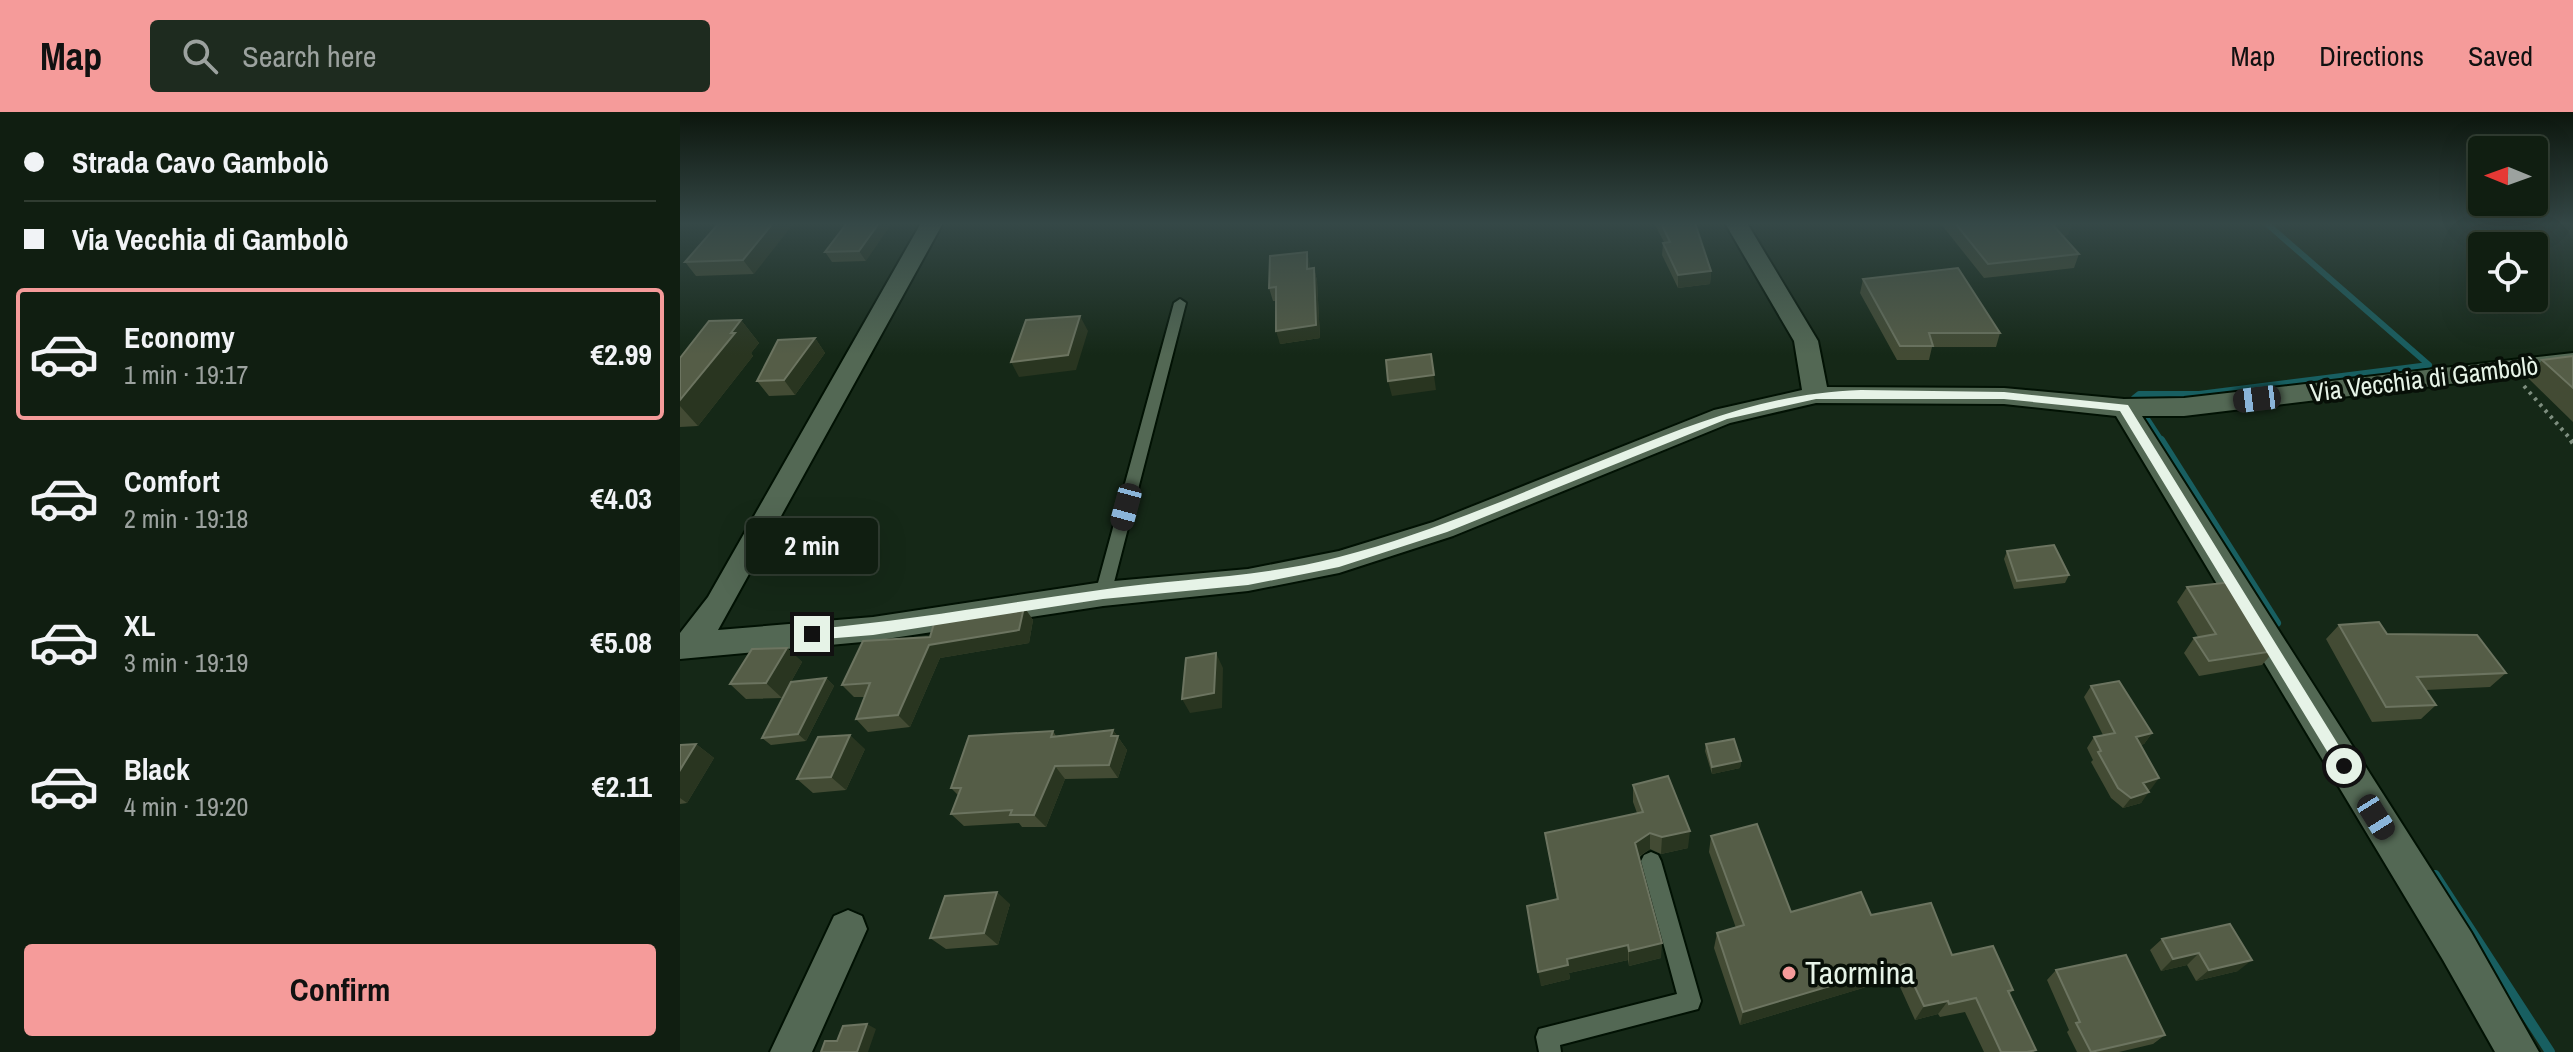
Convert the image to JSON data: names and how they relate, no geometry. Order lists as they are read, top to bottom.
{
  "streets": {
    "street": ["Via Vecchia di Gambolò"]
  },
  "places": ["Taormina"],
  "north": "left",
  "page": {
    "header": "Map",
    "search": "Search here",
    "nav": ["Map", "Directions", "Saved"],
    "banner": ["Strada Cavo Gambolò", "Via Vecchia di Gambolò"],
    "list": [
      {
        "name": "Economy",
        "note": "1 min · 19:17",
        "value": "€2.99"
      },
      {
        "name": "Comfort",
        "note": "2 min · 19:18",
        "value": "€4.03"
      },
      {
        "name": "XL",
        "note": "3 min · 19:19",
        "value": "€5.08"
      },
      {
        "name": "Black",
        "note": "4 min · 19:20",
        "value": "€2.11"
      }
    ],
    "bubble": "2 min",
    "buttons": "Confirm"
  }
}
